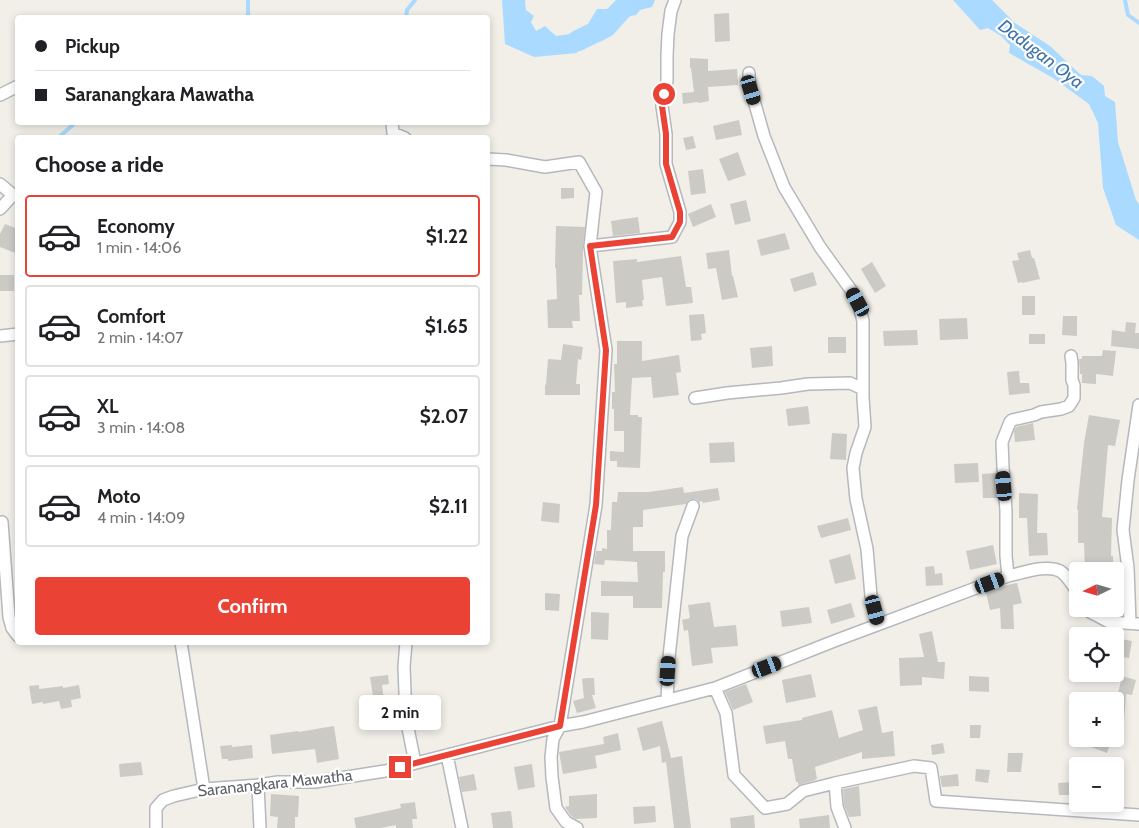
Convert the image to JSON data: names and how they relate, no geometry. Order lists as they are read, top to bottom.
{
  "streets": {
    "street": ["Saranangkara Mawatha"]
  },
  "water": ["Dadugan Oya"],
  "north": "left",
  "page": {
    "banner": ["Pickup", "Saranangkara Mawatha"],
    "heading": "Choose a ride",
    "list": [
      {
        "name": "Economy",
        "note": "1 min · 14:06",
        "value": "$1.22"
      },
      {
        "name": "Comfort",
        "note": "2 min · 14:07",
        "value": "$1.65"
      },
      {
        "name": "XL",
        "note": "3 min · 14:08",
        "value": "$2.07"
      },
      {
        "name": "Moto",
        "note": "4 min · 14:09",
        "value": "$2.11"
      }
    ],
    "map_buttons": ["+", "−"],
    "buttons": "Confirm",
    "bubble": "2 min"
  }
}
